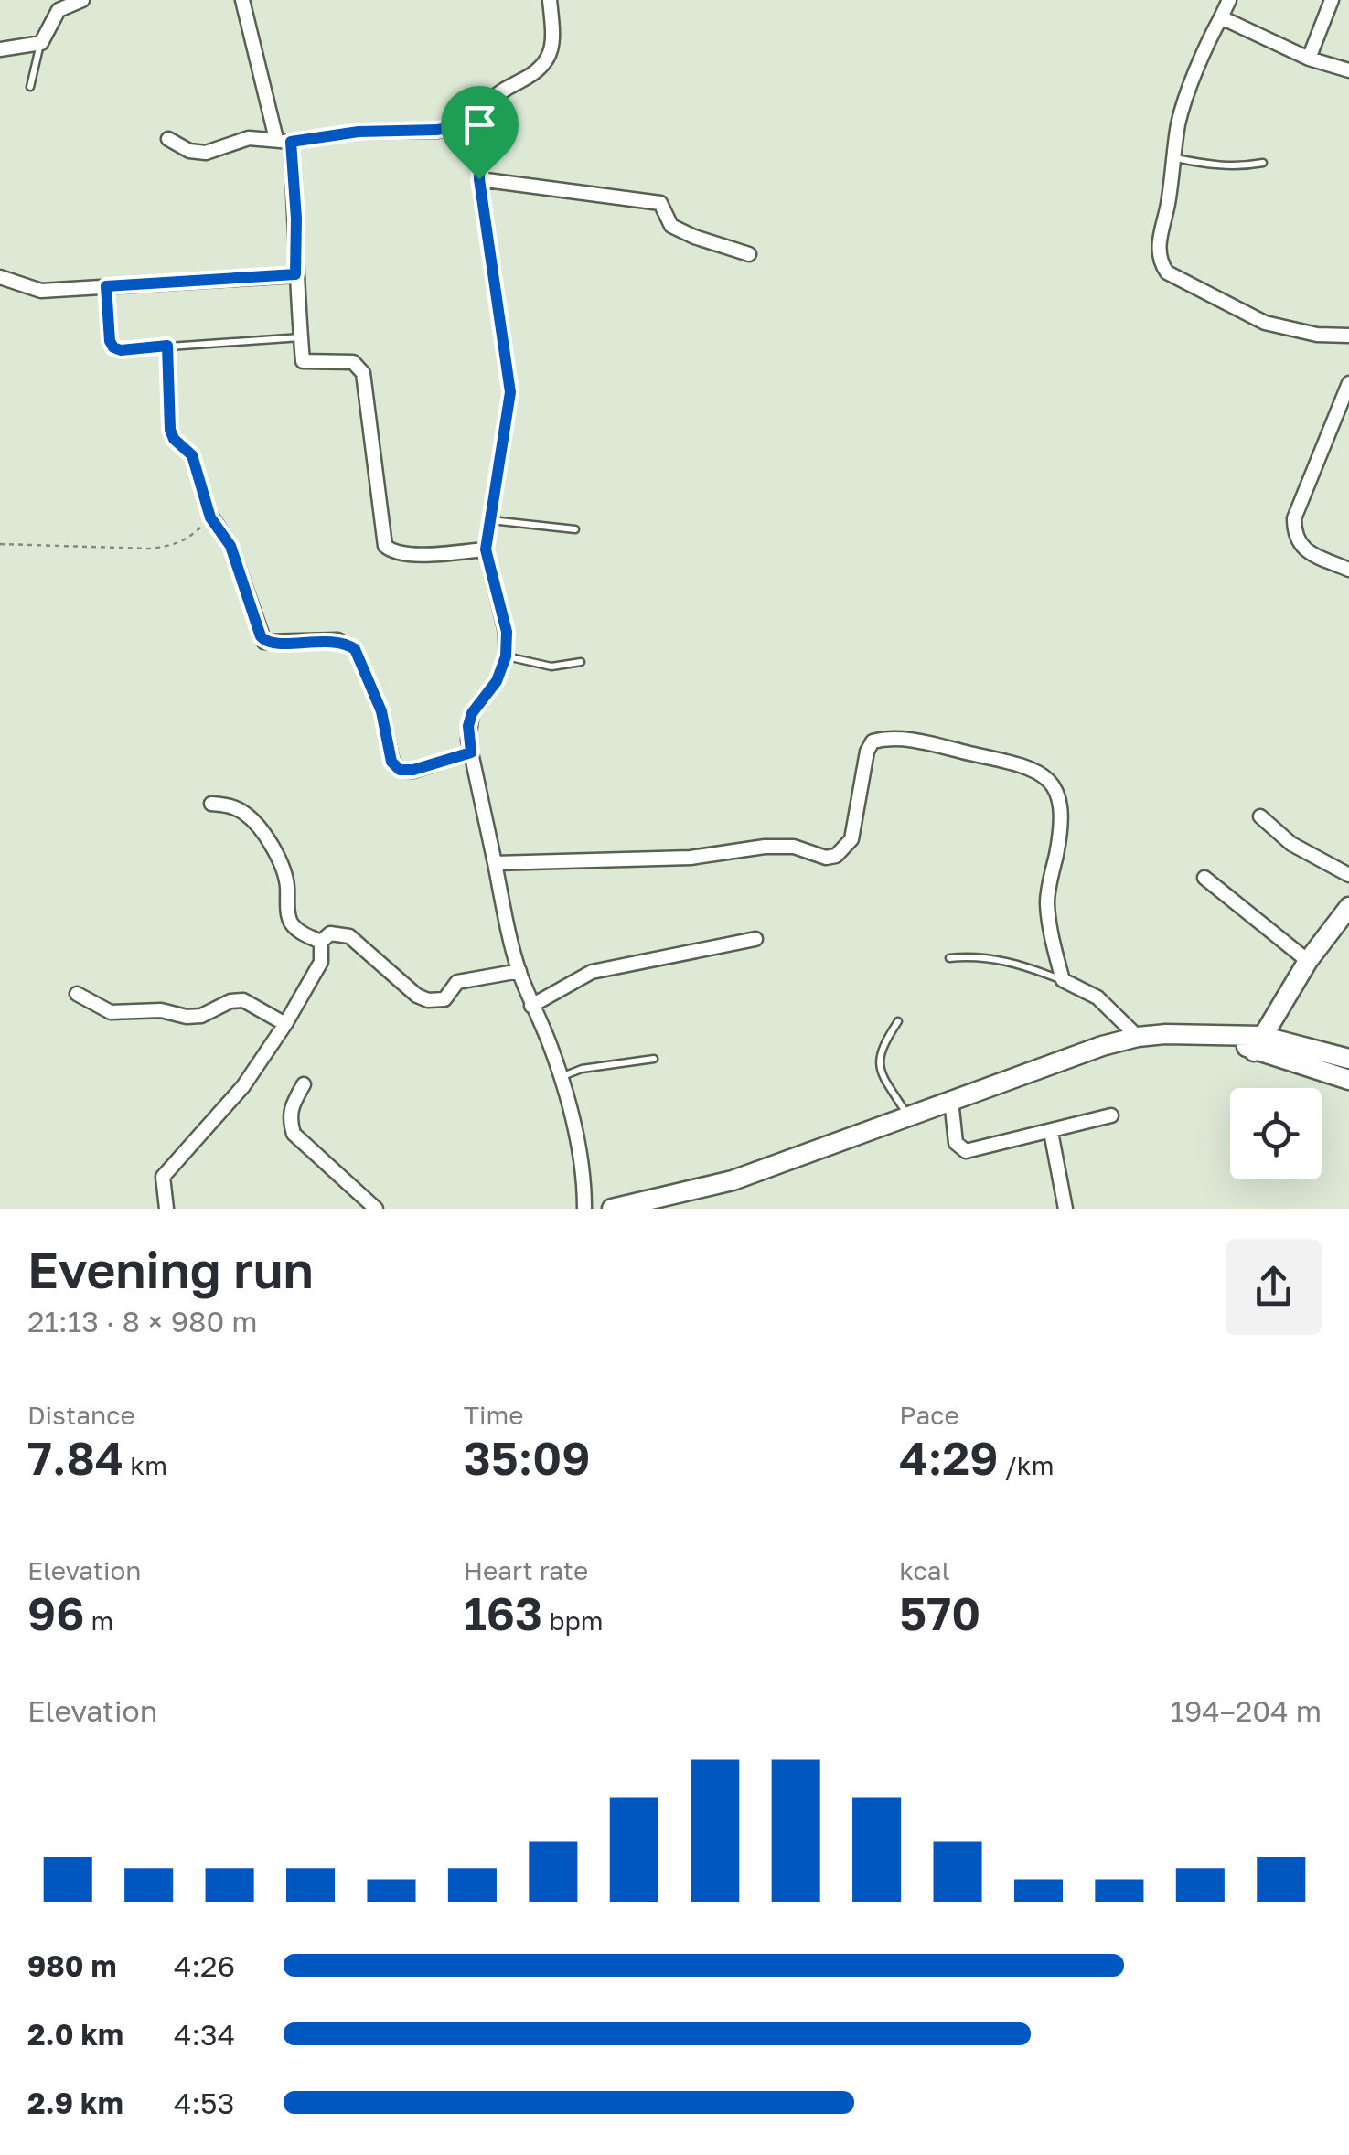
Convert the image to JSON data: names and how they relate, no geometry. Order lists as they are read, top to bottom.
{
  "page": {
    "heading": ["Evening run", "21:13 · 8 × 980 m"],
    "stats": [
      ["Distance", "7.84 km"],
      ["Time", "35:09"],
      ["Pace", "4:29 /km"],
      ["Elevation", "96 m"],
      ["Heart rate", "163 bpm"],
      ["kcal", "570"]
    ],
    "chart": ["Elevation", "194–204 m"],
    "list": [
      {
        "name": "980 m",
        "note": "4:26"
      },
      {
        "name": "2.0 km",
        "note": "4:34"
      },
      {
        "name": "2.9 km",
        "note": "4:53"
      }
    ]
  }
}
